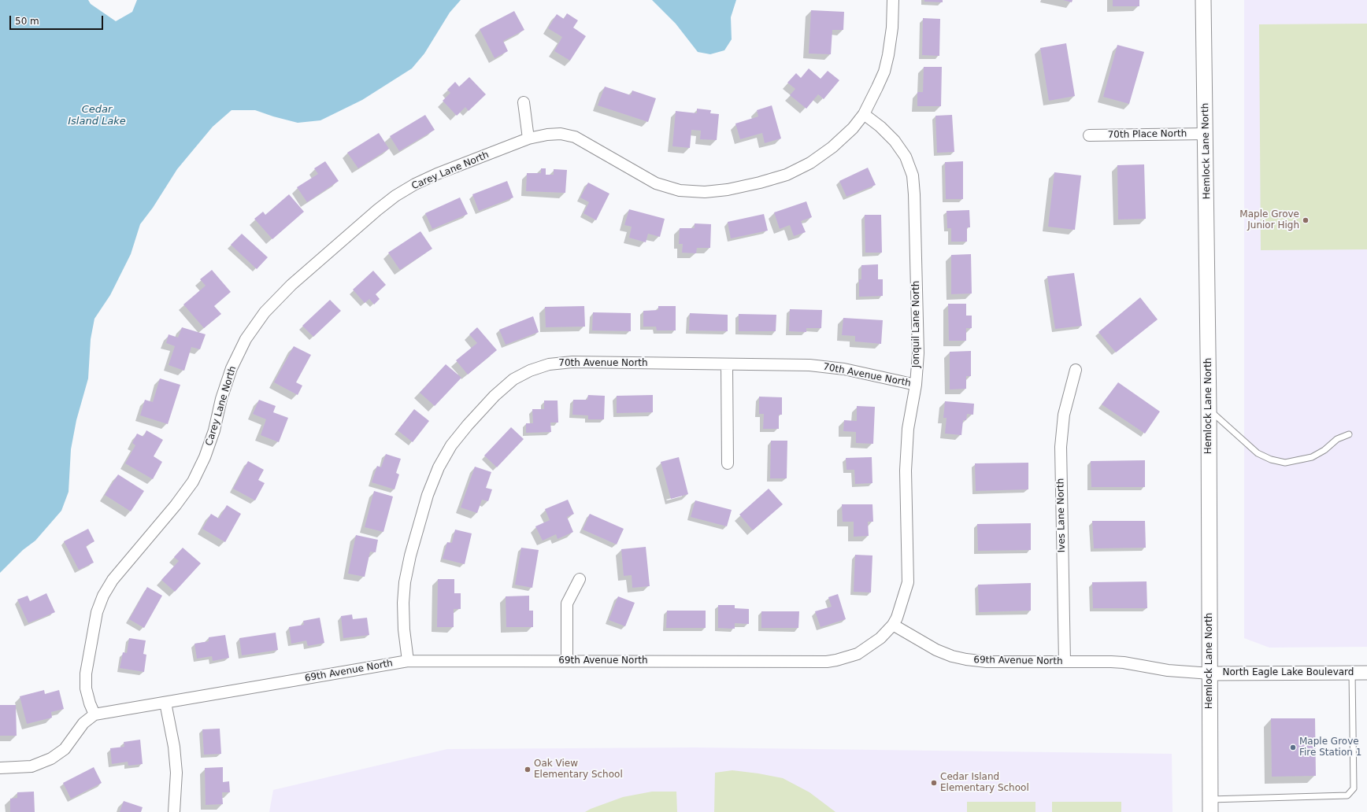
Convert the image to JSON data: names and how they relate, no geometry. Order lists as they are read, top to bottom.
{
  "streets": {
    "main road": ["Hemlock Lane North"],
    "street": [
      "70th Place North",
      "Carey Lane North",
      "Jonquil Lane North",
      "70th Avenue North",
      "Ives Lane North",
      "69th Avenue North",
      "North Eagle Lake Boulevard"
    ]
  },
  "crossings": [
    ["70th Place North", "Hemlock Lane North"],
    ["Hemlock Lane North", "69th Avenue North"],
    ["Hemlock Lane North", "North Eagle Lake Boulevard"],
    ["Carey Lane North", "Jonquil Lane North"],
    ["Carey Lane North", "69th Avenue North"],
    ["Jonquil Lane North", "70th Avenue North"],
    ["Jonquil Lane North", "69th Avenue North"],
    ["70th Avenue North", "69th Avenue North"],
    ["Ives Lane North", "69th Avenue North"],
    ["69th Avenue North", "North Eagle Lake Boulevard"]
  ],
  "water": ["Cedar Island Lake"],
  "places": [
    "Maple Grove Junior High",
    "Maple Grove Fire Station 1",
    "Oak View Elementary School",
    "Cedar Island Elementary School"
  ],
  "scale_bar": "50 m"
}
